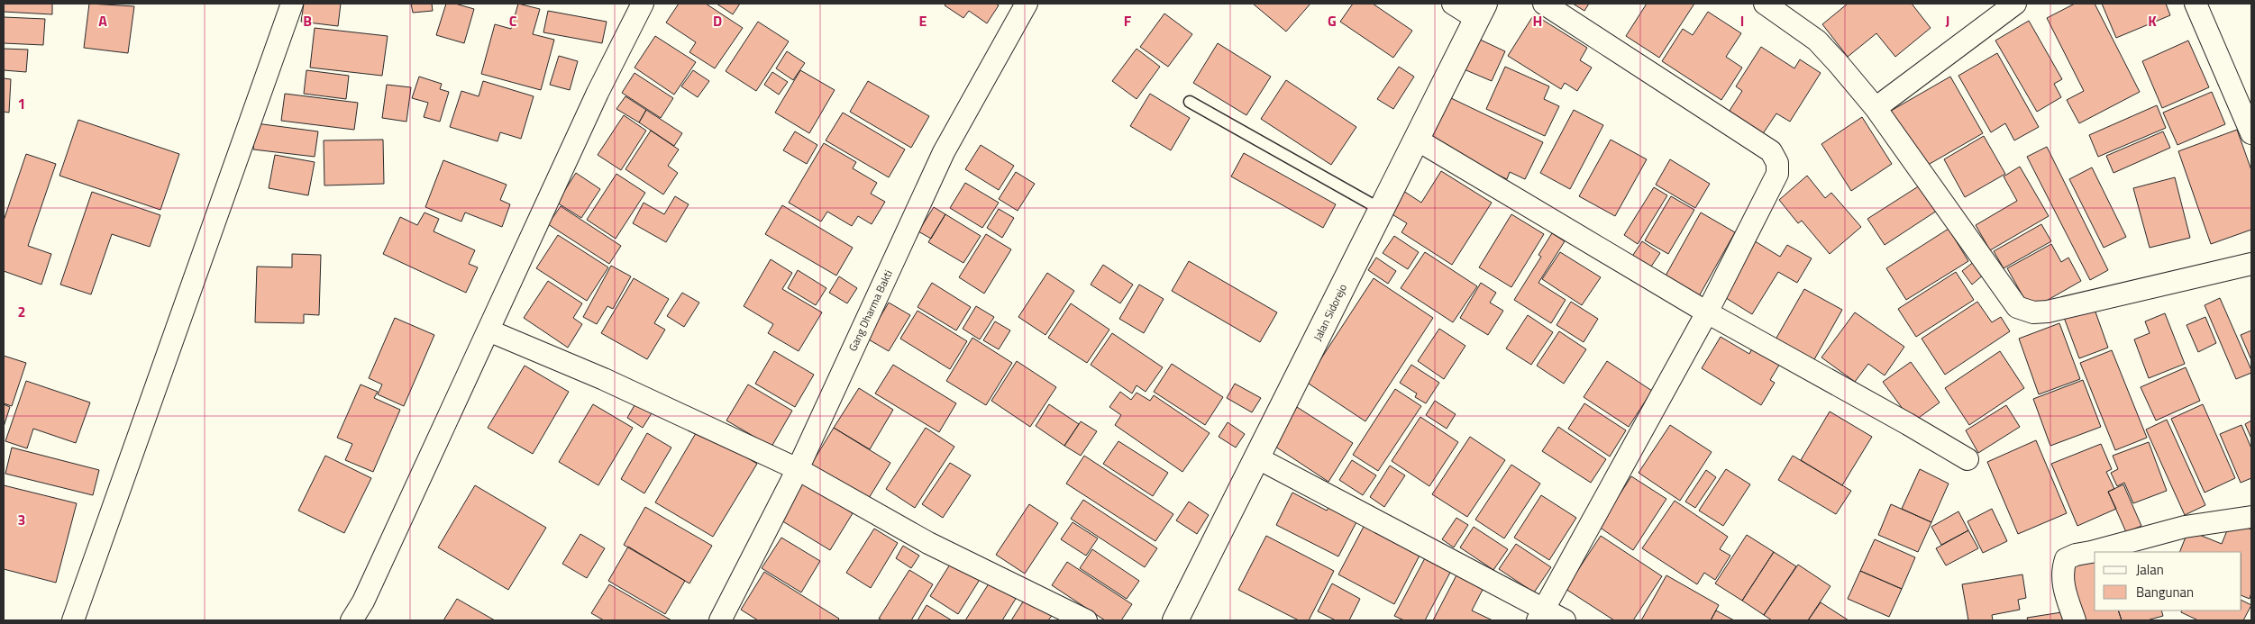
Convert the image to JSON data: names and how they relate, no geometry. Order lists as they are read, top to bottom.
{
  "streets": {
    "street": ["Gang Dharma Bakti", "Jalan Sidorejo"]
  },
  "legend": ["Jalan", "Bangunan"],
  "grid": {
    "columns": [
      "A",
      "B",
      "C",
      "D",
      "E",
      "F",
      "G",
      "H",
      "I",
      "J",
      "K"
    ],
    "rows": ["1", "2", "3"]
  }
}
